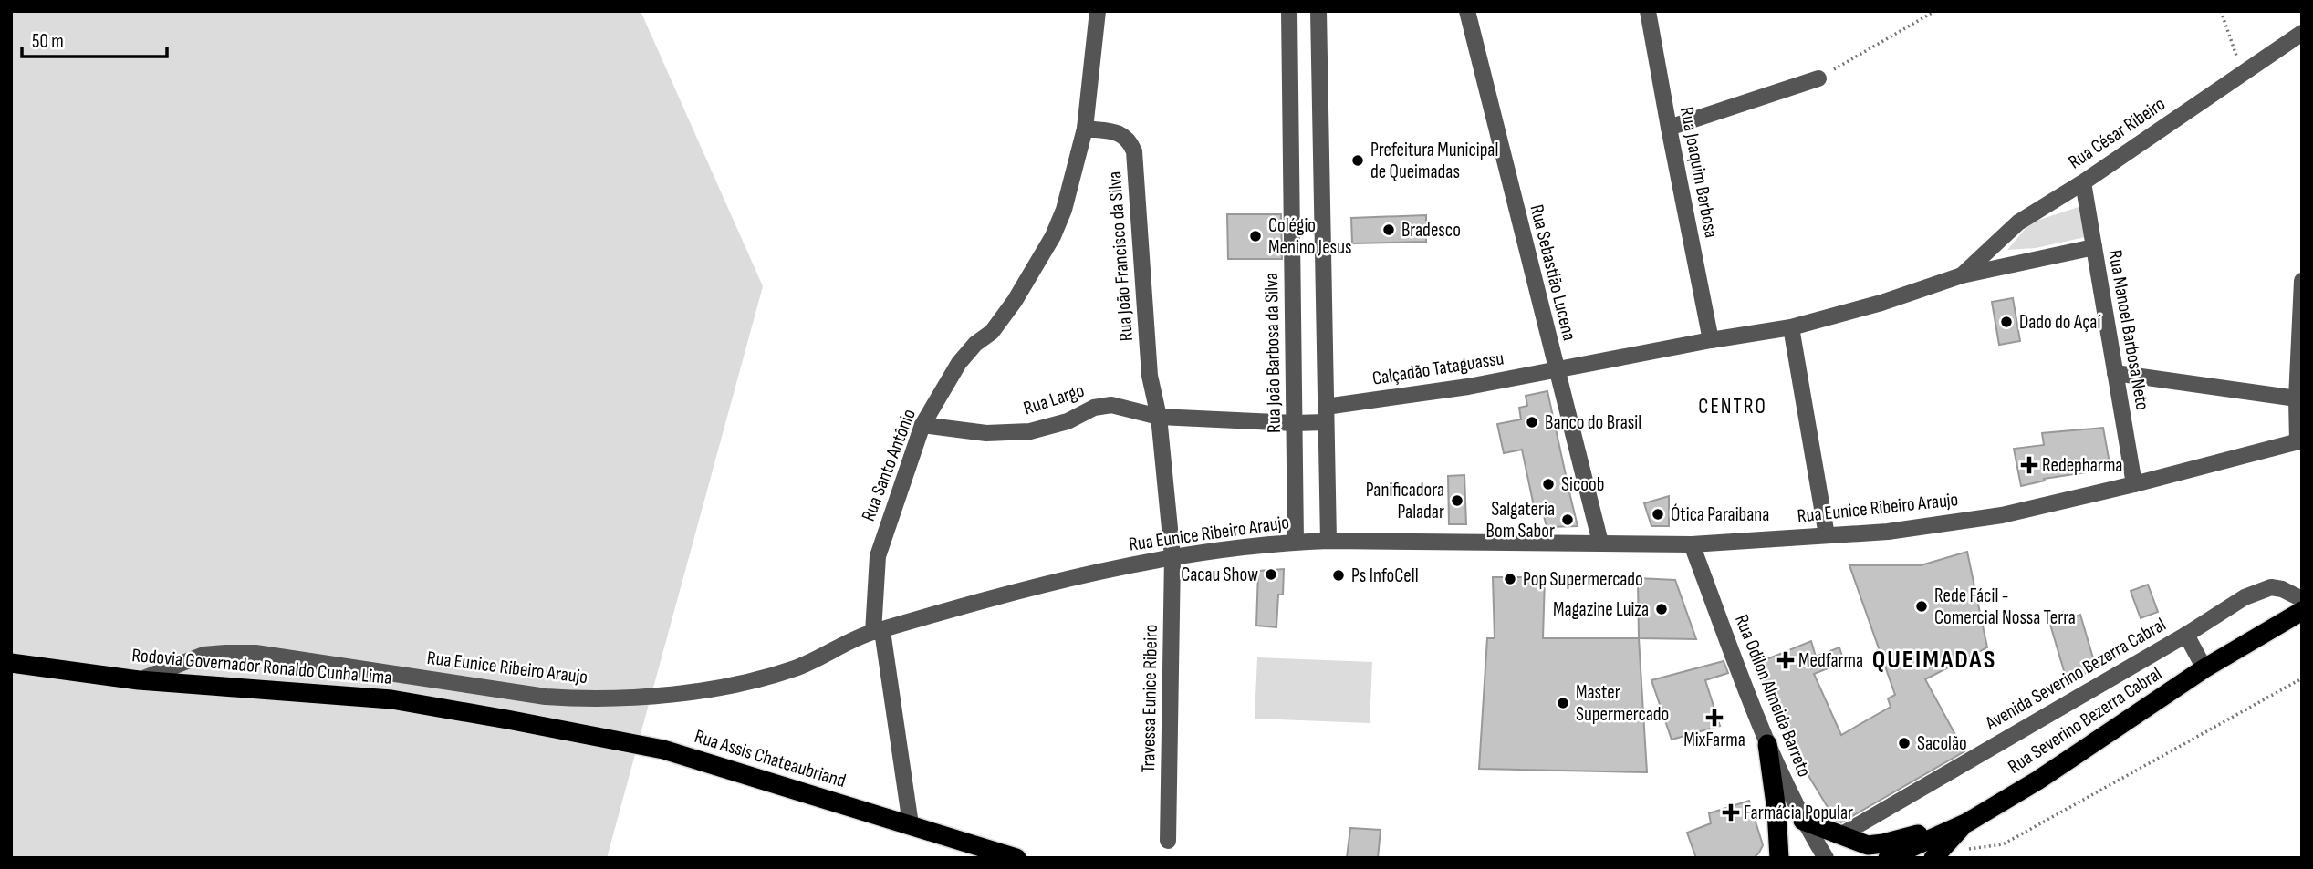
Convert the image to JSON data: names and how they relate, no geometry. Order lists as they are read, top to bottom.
{
  "streets": {
    "highway": ["Rodovia Governador Ronaldo Cunha Lima", "Rua Severino Bezerra Cabral", "Rua Assis Chateaubriand"],
    "street": [
      "Rua César Ribeiro",
      "Rua Joaquim Barbosa",
      "Rua João Francisco da Silva",
      "Rua Sebastião Lucena",
      "Rua Manoel Barbosa Neto",
      "Rua João Barbosa da Silva",
      "Calçadão Tataguassu",
      "Rua Largo",
      "Rua Santo Antônio",
      "Rua Eunice Ribeiro Araujo",
      "Avenida Severino Bezerra Cabral",
      "Rua Odilon Almeida Barreto",
      "Travessa Eunice Ribeiro"
    ]
  },
  "crossings": [
    ["Rua César Ribeiro", "Rua Joaquim Barbosa"],
    ["Rua César Ribeiro", "Rua Sebastião Lucena"],
    ["Rua César Ribeiro", "Rua Manoel Barbosa Neto"],
    ["Rua César Ribeiro", "Calçadão Tataguassu"],
    ["Rua João Francisco da Silva", "Rua Largo"],
    ["Rua João Francisco da Silva", "Rua Santo Antônio"],
    ["Rua João Francisco da Silva", "Rua Eunice Ribeiro Araujo"],
    ["Rua João Francisco da Silva", "Travessa Eunice Ribeiro"],
    ["Rua Sebastião Lucena", "Calçadão Tataguassu"],
    ["Rua Sebastião Lucena", "Rua Eunice Ribeiro Araujo"],
    ["Rua Manoel Barbosa Neto", "Rua Eunice Ribeiro Araujo"],
    ["Rua João Barbosa da Silva", "Calçadão Tataguassu"],
    ["Rua João Barbosa da Silva", "Rua Largo"],
    ["Rua João Barbosa da Silva", "Rua Eunice Ribeiro Araujo"],
    ["Calçadão Tataguassu", "Rua Largo"],
    ["Rua Largo", "Rua Santo Antônio"],
    ["Rua Santo Antônio", "Rua Eunice Ribeiro Araujo"],
    ["Rua Santo Antônio", "Rua Assis Chateaubriand"],
    ["Rua Eunice Ribeiro Araujo", "Rodovia Governador Ronaldo Cunha Lima"],
    ["Rua Eunice Ribeiro Araujo", "Rua Odilon Almeida Barreto"],
    ["Rua Eunice Ribeiro Araujo", "Travessa Eunice Ribeiro"],
    ["Rodovia Governador Ronaldo Cunha Lima", "Rua Assis Chateaubriand"]
  ],
  "districts": ["CENTRO", "QUEIMADAS"],
  "places": {
    "other": [
      "Prefeitura Municipal de Queimadas",
      "Bradesco",
      "Colégio Menino Jesus",
      "Dado do Açaí",
      "Banco do Brasil",
      "Sicoob",
      "Panificadora Paladar",
      "Ótica Paraibana",
      "Salgateria Bom Sabor",
      "Cacau Show",
      "Ps InfoCell",
      "Pop Supermercado",
      "Rede Fácil - Comercial Nossa Terra",
      "Magazine Luiza",
      "Master Supermercado",
      "Sacolão"
    ],
    "health": [
      "Redepharma",
      "Medfarma",
      "MixFarma",
      "Farmácia Popular"
    ]
  },
  "scale_bar": "50 m"
}
